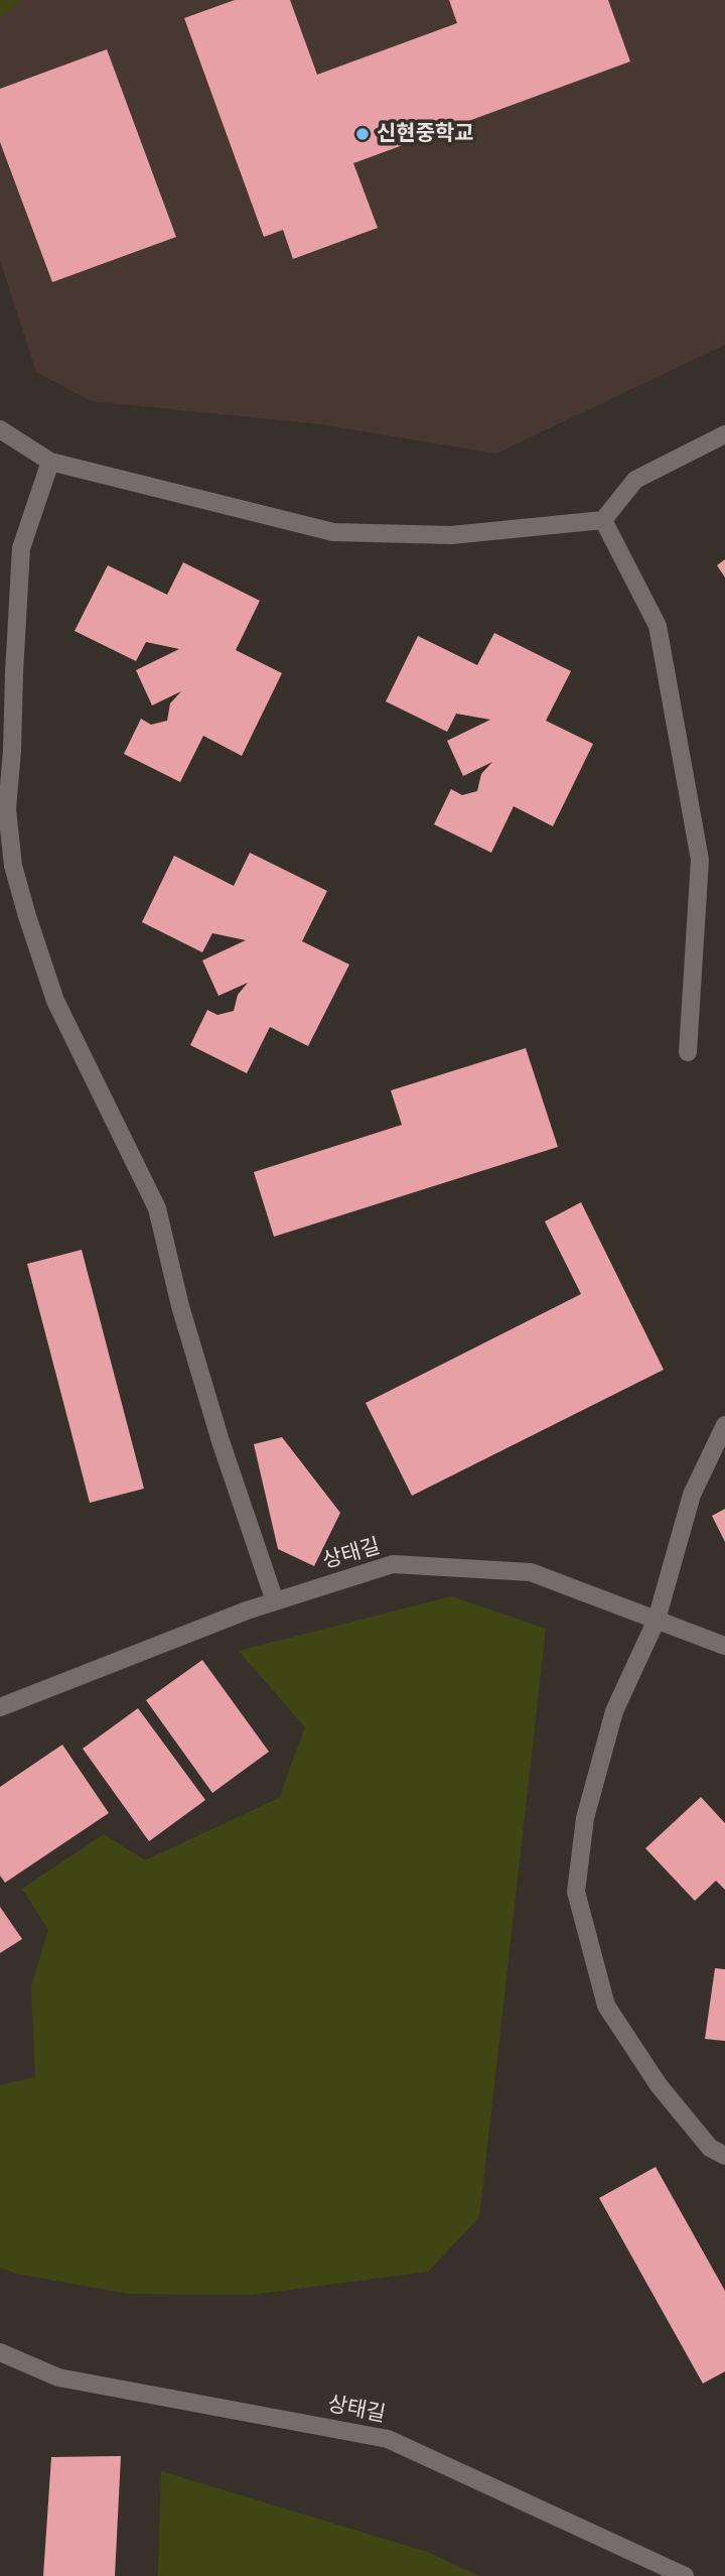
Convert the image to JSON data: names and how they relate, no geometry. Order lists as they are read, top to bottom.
{
  "streets": {
    "street": ["상태길"]
  },
  "places": ["신현중학교"]
}
